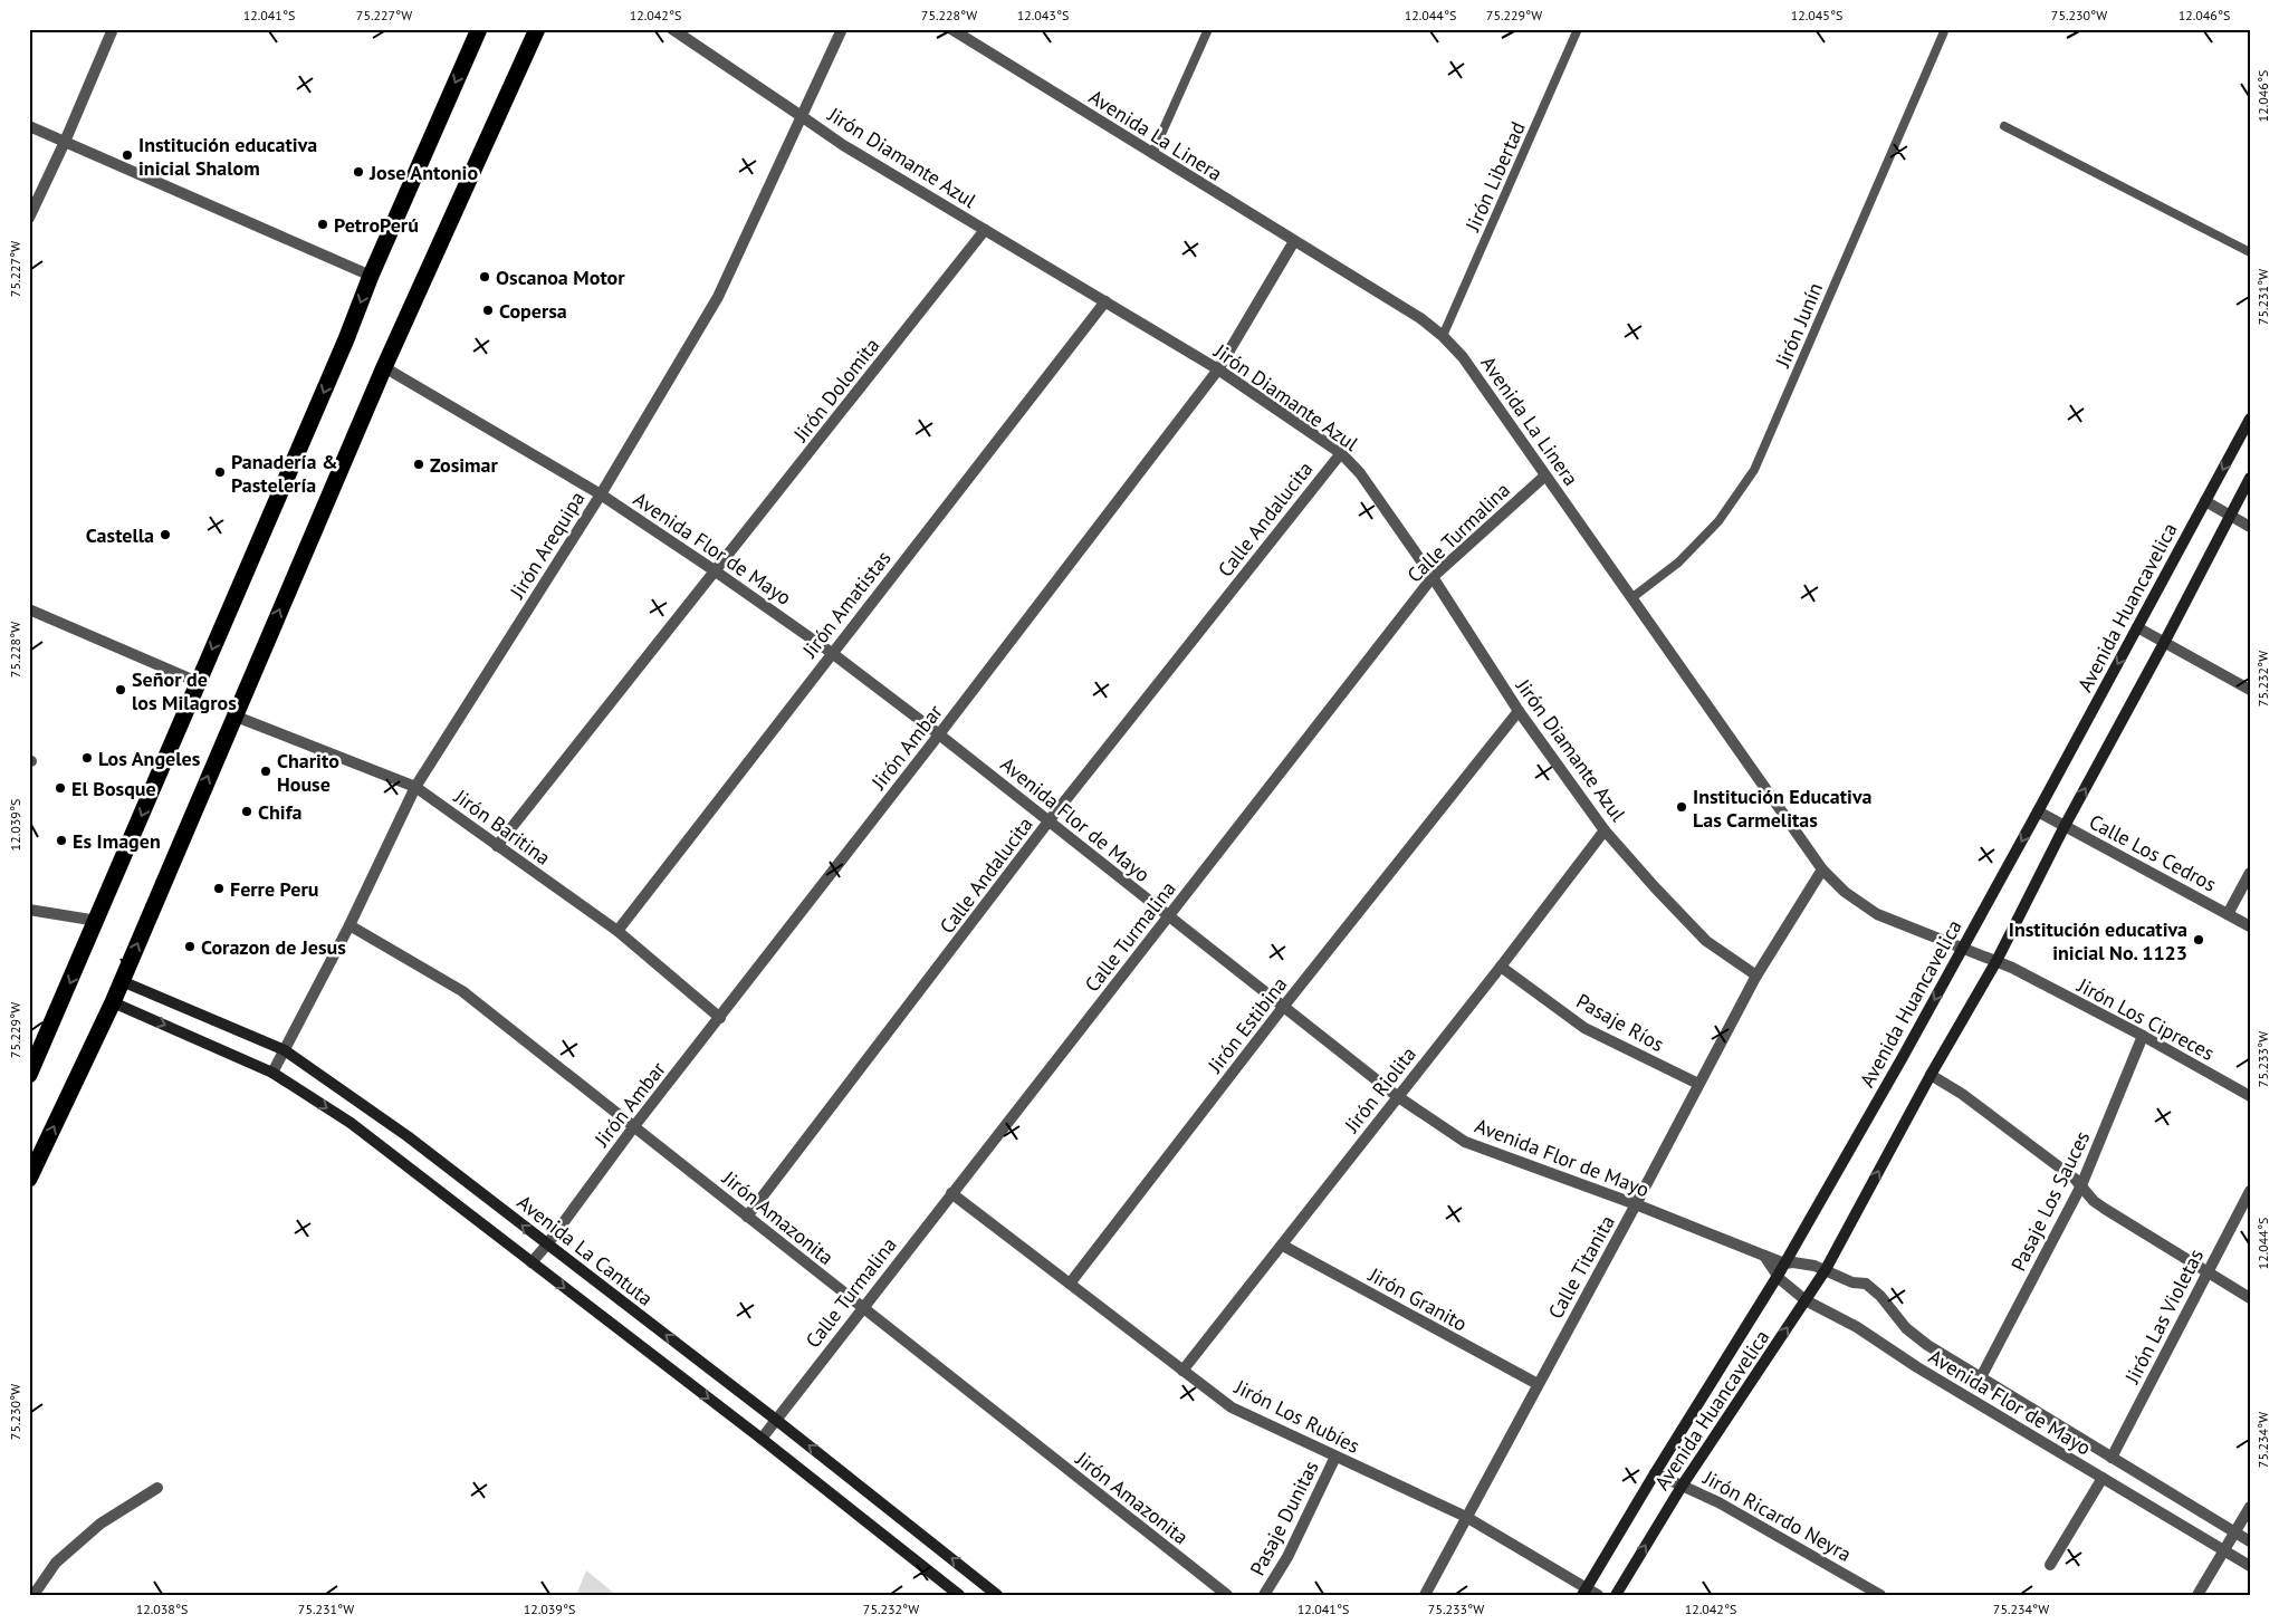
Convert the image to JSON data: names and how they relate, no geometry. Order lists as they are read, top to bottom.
{
  "streets": {
    "main road": ["Avenida Huancavelica", "Avenida La Cantuta"],
    "street": [
      "Avenida La Linera",
      "Jirón Diamante Azul",
      "Jirón Dolomita",
      "Calle Andalucita",
      "Calle Turmalina",
      "Jirón Arequipa",
      "Avenida Flor de Mayo",
      "Jirón Amatistas",
      "Jirón Ambar",
      "Jirón Baritina",
      "Calle Los Cedros",
      "Jirón Los Cipreces",
      "Pasaje Ríos",
      "Jirón Estibina",
      "Jirón Riolita",
      "Pasaje Los Sauces",
      "Jirón Amazonita",
      "Calle Titanita",
      "Jirón Granito",
      "Jirón Las Violetas",
      "Jirón Los Rubíes",
      "Jirón Ricardo Neyra",
      "Pasaje Dunitas"
    ],
    "lane": ["Jirón Libertad", "Jirón Junín"]
  },
  "crossings": [
    ["Avenida La Linera", "Jirón Libertad"],
    ["Avenida La Linera", "Jirón Junín"],
    ["Avenida La Linera", "Calle Turmalina"],
    ["Avenida La Linera", "Avenida Huancavelica"],
    ["Avenida La Linera", "Jirón Ambar"],
    ["Avenida La Linera", "Jirón Los Cipreces"],
    ["Avenida La Linera", "Calle Titanita"],
    ["Jirón Diamante Azul", "Jirón Dolomita"],
    ["Jirón Diamante Azul", "Calle Andalucita"],
    ["Jirón Diamante Azul", "Calle Turmalina"],
    ["Jirón Diamante Azul", "Jirón Arequipa"],
    ["Jirón Diamante Azul", "Jirón Amatistas"],
    ["Jirón Diamante Azul", "Jirón Ambar"],
    ["Jirón Diamante Azul", "Jirón Estibina"],
    ["Jirón Diamante Azul", "Jirón Riolita"],
    ["Jirón Diamante Azul", "Calle Titanita"],
    ["Jirón Dolomita", "Avenida Flor de Mayo"],
    ["Jirón Dolomita", "Jirón Baritina"],
    ["Calle Andalucita", "Avenida Flor de Mayo"],
    ["Calle Andalucita", "Jirón Amazonita"],
    ["Calle Turmalina", "Avenida Flor de Mayo"],
    ["Calle Turmalina", "Jirón Amazonita"],
    ["Calle Turmalina", "Avenida La Cantuta"],
    ["Calle Turmalina", "Jirón Los Rubíes"],
    ["Jirón Arequipa", "Avenida Flor de Mayo"],
    ["Jirón Arequipa", "Jirón Baritina"],
    ["Jirón Arequipa", "Jirón Amazonita"],
    ["Jirón Arequipa", "Avenida La Cantuta"],
    ["Avenida Flor de Mayo", "Jirón Amatistas"],
    ["Avenida Flor de Mayo", "Avenida Huancavelica"],
    ["Avenida Flor de Mayo", "Jirón Ambar"],
    ["Avenida Flor de Mayo", "Jirón Estibina"],
    ["Avenida Flor de Mayo", "Jirón Riolita"],
    ["Avenida Flor de Mayo", "Pasaje Los Sauces"],
    ["Avenida Flor de Mayo", "Calle Titanita"],
    ["Avenida Flor de Mayo", "Jirón Las Violetas"],
    ["Jirón Amatistas", "Jirón Baritina"],
    ["Avenida Huancavelica", "Calle Los Cedros"],
    ["Avenida Huancavelica", "Jirón Los Cipreces"],
    ["Avenida Huancavelica", "Jirón Los Rubíes"],
    ["Avenida Huancavelica", "Jirón Ricardo Neyra"],
    ["Jirón Ambar", "Jirón Baritina"],
    ["Jirón Ambar", "Jirón Amazonita"],
    ["Jirón Ambar", "Avenida La Cantuta"],
    ["Jirón Los Cipreces", "Pasaje Los Sauces"],
    ["Pasaje Ríos", "Jirón Riolita"],
    ["Pasaje Ríos", "Calle Titanita"],
    ["Jirón Estibina", "Jirón Los Rubíes"],
    ["Jirón Riolita", "Jirón Granito"],
    ["Jirón Riolita", "Jirón Los Rubíes"],
    ["Calle Titanita", "Jirón Granito"],
    ["Calle Titanita", "Jirón Los Rubíes"],
    ["Jirón Los Rubíes", "Pasaje Dunitas"]
  ],
  "places": [
    "Institución educativa inicial Shalom",
    "Jose Antonio",
    "PetroPerú",
    "Oscanoa Motor",
    "Copersa",
    "Zosimar",
    "Panadería & Pastelería",
    "Castella",
    "Señor de los Milagros",
    "Los Angeles",
    "Charito House",
    "El Bosque",
    "Institución Educativa Las Carmelitas",
    "Chifa",
    "Es Imagen",
    "Ferre Peru",
    "Institución educativa inicial No. 1123",
    "Corazon de Jesus"
  ],
  "coordinates": [
    "12.041°S",
    "75.227°W",
    "12.042°S",
    "75.228°W",
    "12.043°S",
    "12.044°S",
    "75.229°W",
    "12.045°S",
    "75.230°W",
    "12.046°S",
    "75.231°W",
    "75.232°W",
    "12.039°S",
    "75.233°W",
    "75.234°W",
    "12.038°S"
  ]
}
